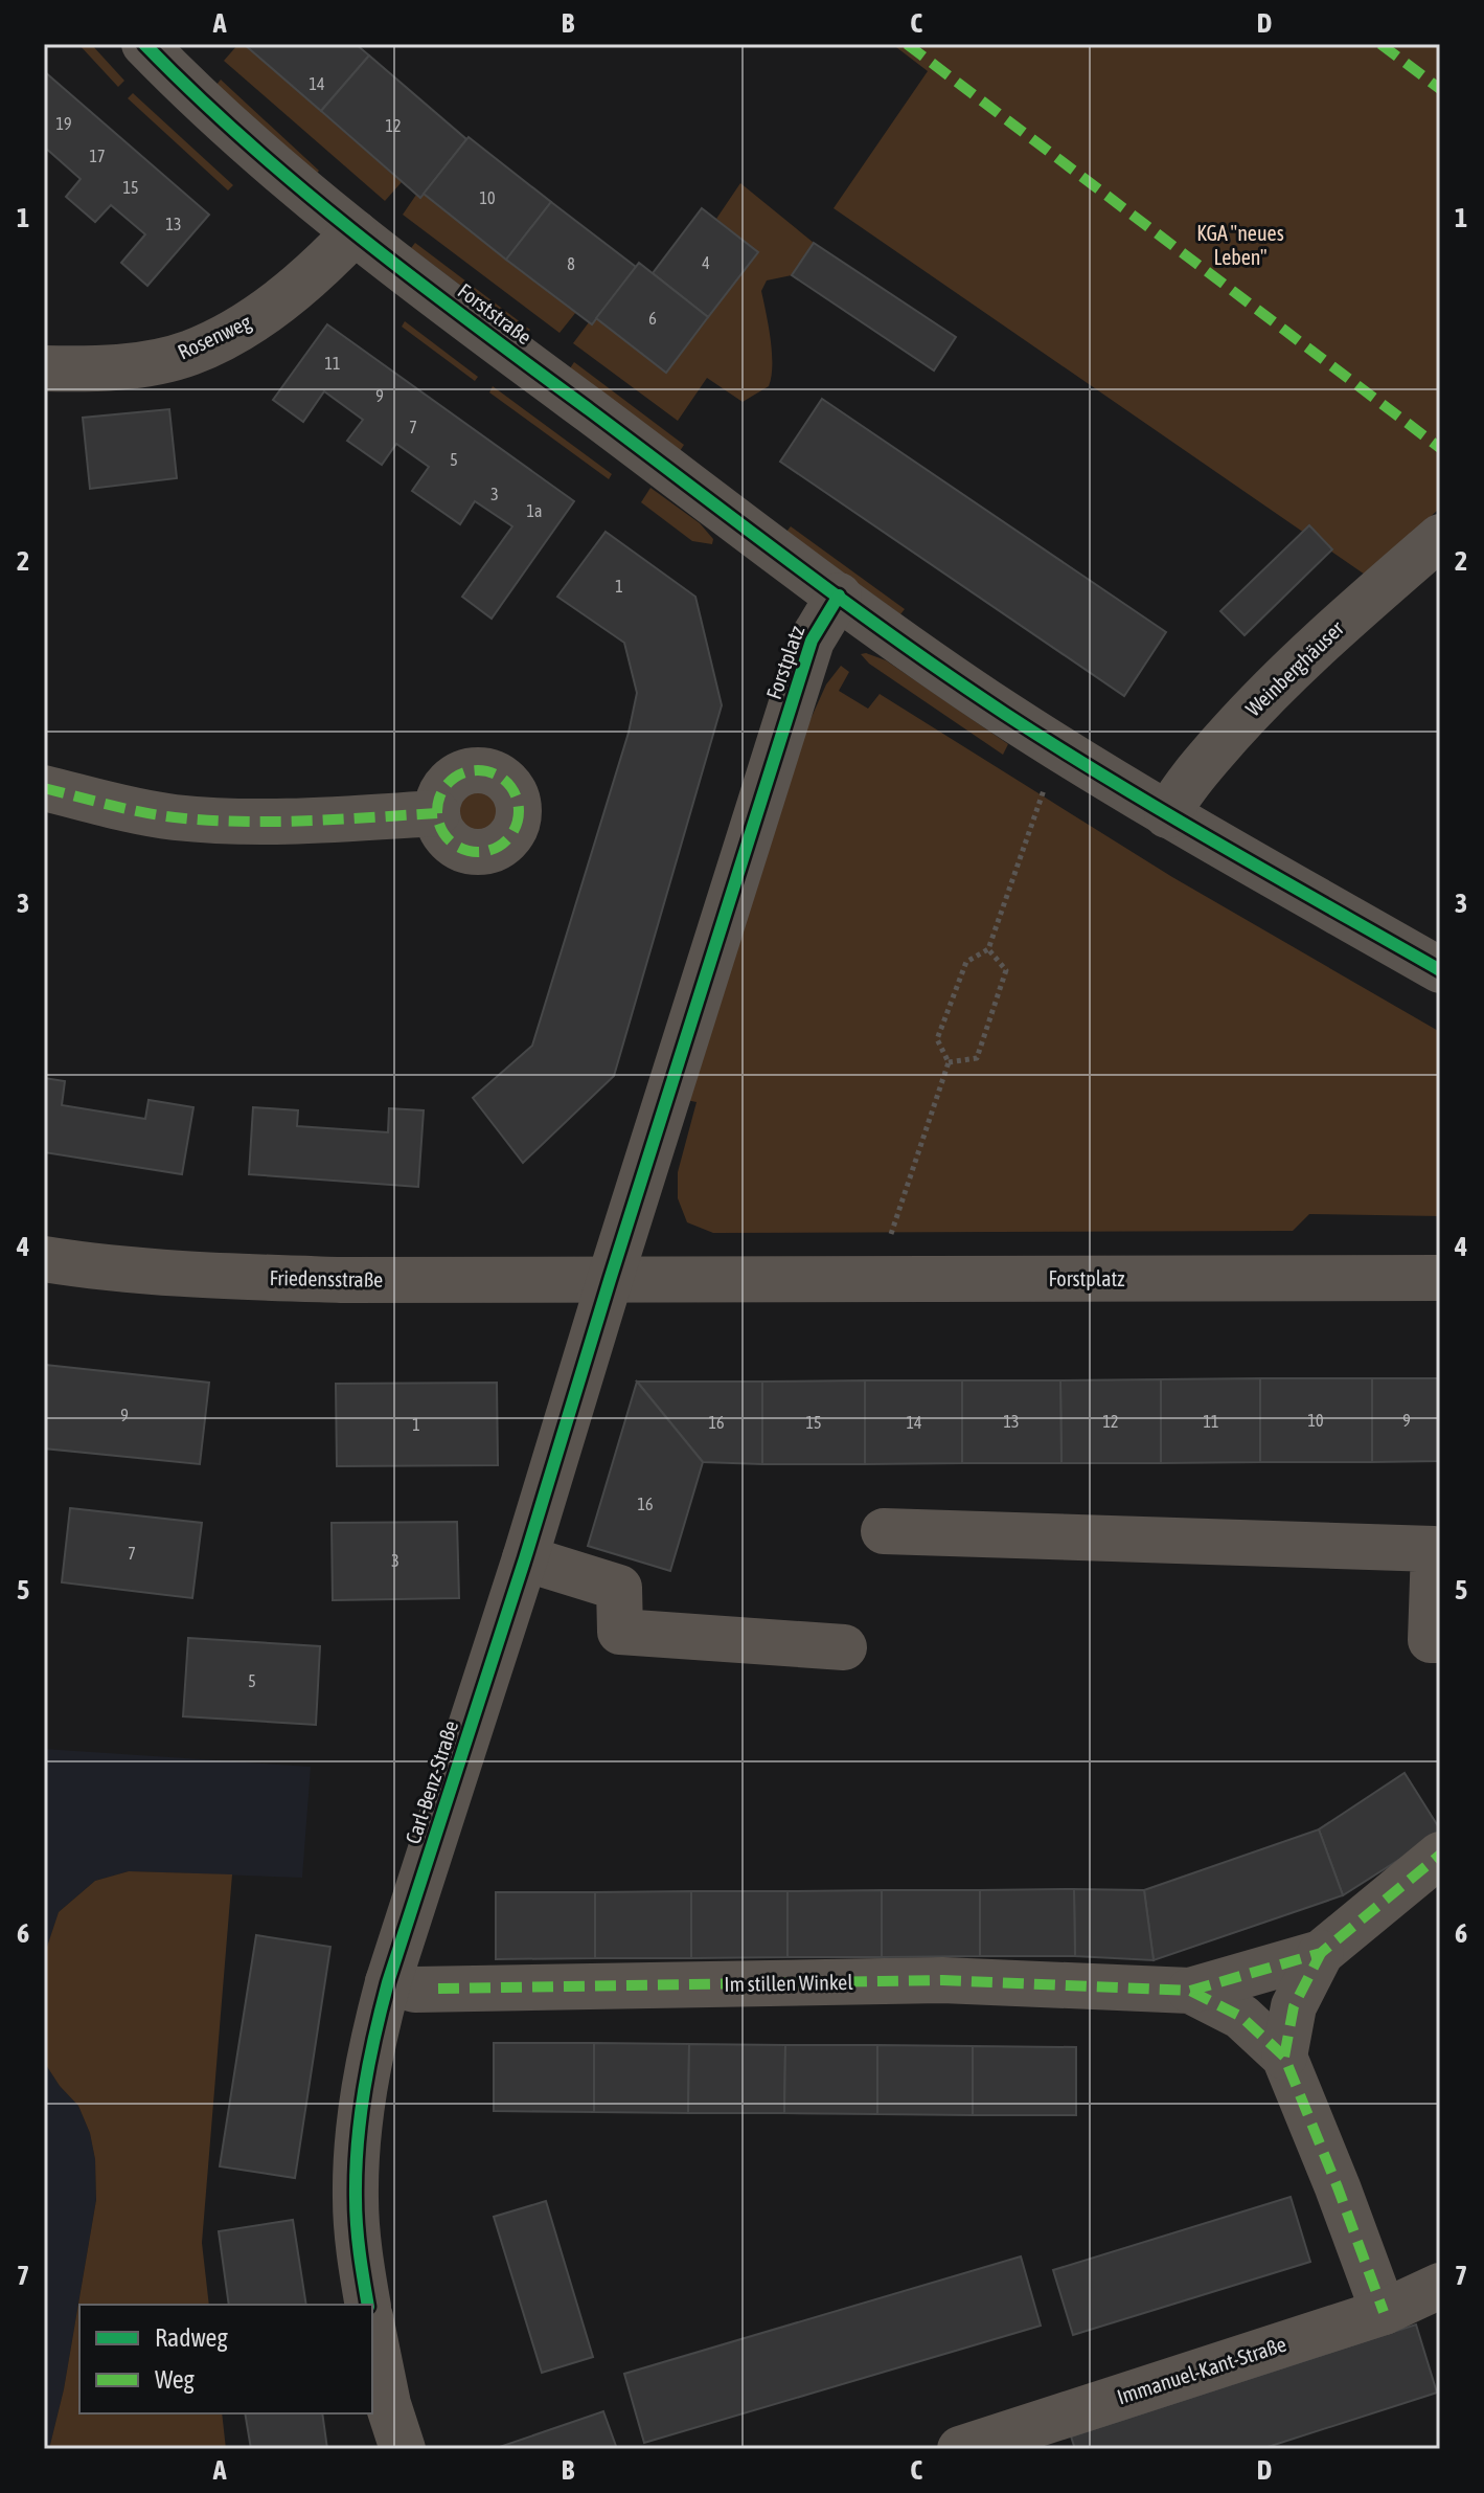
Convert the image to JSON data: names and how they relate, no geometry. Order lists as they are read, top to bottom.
{
  "streets": {
    "street": [
      "Forststraße",
      "Rosenweg",
      "Forstplatz",
      "Weinberghäuser",
      "Friedensstraße",
      "Carl-Benz-Straße",
      "Im stillen Winkel",
      "Immanuel-Kant-Straße"
    ]
  },
  "crossings": [
    ["Forststraße", "Rosenweg"],
    ["Forststraße", "Forstplatz"],
    ["Forstplatz", "Friedensstraße"],
    ["Forstplatz", "Carl-Benz-Straße"],
    ["Friedensstraße", "Carl-Benz-Straße"],
    ["Carl-Benz-Straße", "Im stillen Winkel"],
    ["Im stillen Winkel", "Immanuel-Kant-Straße"]
  ],
  "parks": ["KGA \"neues Leben\""],
  "house_numbers": [
    "14",
    "19",
    "12",
    "17",
    "15",
    "10",
    "13",
    "4",
    "8",
    "6",
    "11",
    "9",
    "7",
    "5",
    "3",
    "1a",
    "1",
    "9",
    "10",
    "9",
    "13",
    "12",
    "11",
    "16",
    "15",
    "14",
    "1",
    "16",
    "7",
    "3",
    "5"
  ],
  "legend": ["Radweg", "Weg"],
  "grid": {
    "columns": [
      "A",
      "B",
      "C",
      "D"
    ],
    "rows": [
      "1",
      "2",
      "3",
      "4",
      "5",
      "6",
      "7"
    ]
  }
}
